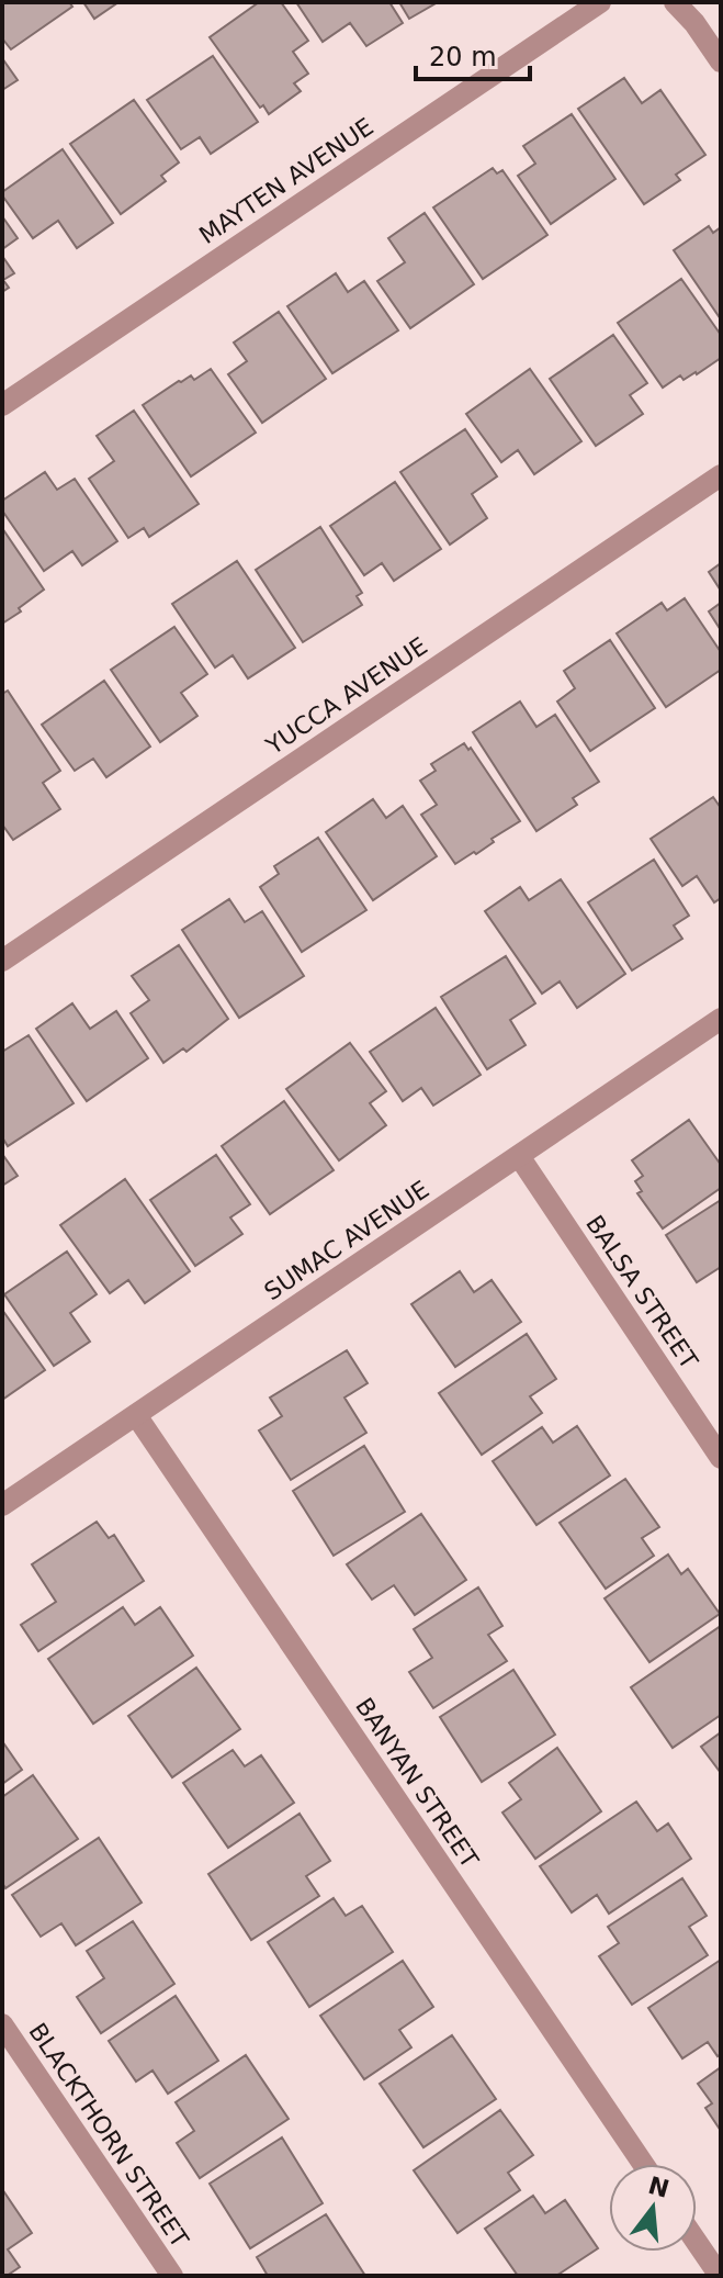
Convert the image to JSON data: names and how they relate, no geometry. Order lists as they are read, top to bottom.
{
  "streets": {
    "street": [
      "MAYTEN AVENUE",
      "YUCCA AVENUE",
      "SUMAC AVENUE",
      "BALSA STREET",
      "BANYAN STREET",
      "BLACKTHORN STREET"
    ]
  },
  "crossings": [
    ["SUMAC AVENUE", "BALSA STREET"],
    ["SUMAC AVENUE", "BANYAN STREET"]
  ],
  "scale_bar": "20 m",
  "north": "top"
}
